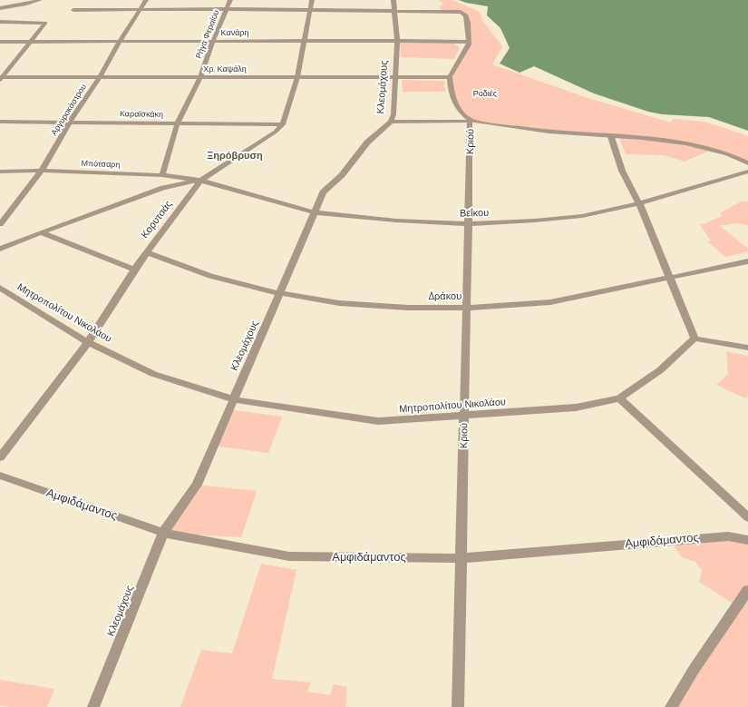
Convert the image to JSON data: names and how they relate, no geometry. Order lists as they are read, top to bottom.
{
  "streets": {
    "street": [
      "Κανάρη",
      "Ρήγα Φεραίου",
      "Χρ. Καψάλη",
      "Κλεομάχους",
      "Αργυροκάστρου",
      "Καραϊσκάκη",
      "Κριού",
      "Μπότσαρη",
      "Βεΐκου",
      "Κορυτσάς",
      "Δράκου",
      "Μητροπολίτου Νικολάου",
      "Αμφιδάμαντος"
    ]
  },
  "crossings": [
    ["Κανάρη", "Ρήγα Φεραίου"],
    ["Κανάρη", "Κλεομάχους"],
    ["Κανάρη", "Αργυροκάστρου"],
    ["Ρήγα Φεραίου", "Χρ. Καψάλη"],
    ["Ρήγα Φεραίου", "Καραϊσκάκη"],
    ["Ρήγα Φεραίου", "Μπότσαρη"],
    ["Χρ. Καψάλη", "Κλεομάχους"],
    ["Χρ. Καψάλη", "Αργυροκάστρου"],
    ["Κλεομάχους", "Βεΐκου"],
    ["Κλεομάχους", "Δράκου"],
    ["Κλεομάχους", "Μητροπολίτου Νικολάου"],
    ["Κλεομάχους", "Αμφιδάμαντος"],
    ["Αργυροκάστρου", "Καραϊσκάκη"],
    ["Αργυροκάστρου", "Μπότσαρη"],
    ["Καραϊσκάκη", "Κορυτσάς"],
    ["Κριού", "Βεΐκου"],
    ["Κριού", "Δράκου"],
    ["Κριού", "Μητροπολίτου Νικολάου"],
    ["Κριού", "Αμφιδάμαντος"],
    ["Μπότσαρη", "Βεΐκου"],
    ["Μπότσαρη", "Κορυτσάς"],
    ["Βεΐκου", "Κορυτσάς"],
    ["Κορυτσάς", "Δράκου"],
    ["Κορυτσάς", "Μητροπολίτου Νικολάου"]
  ],
  "districts": ["Ξηρόβρυση"],
  "parks": ["Ροδιές"]
}
